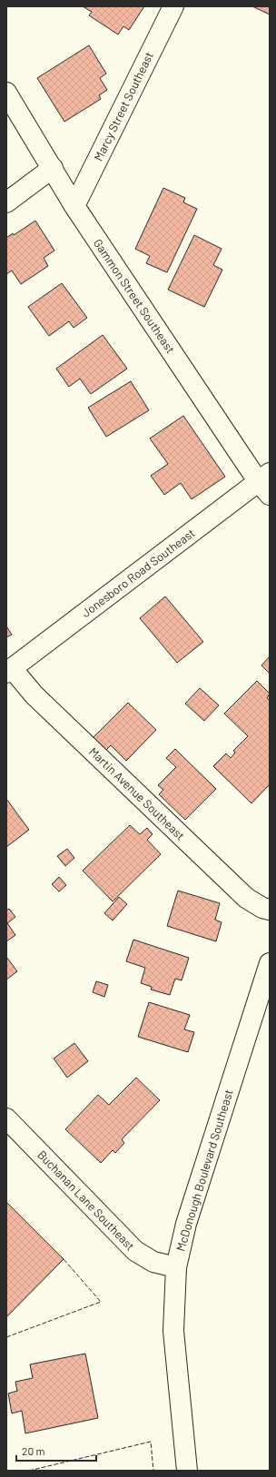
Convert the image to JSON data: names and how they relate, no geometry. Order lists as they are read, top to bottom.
{
  "streets": {
    "street": [
      "Marcy Street Southeast",
      "Gammon Street Southeast",
      "Jonesboro Road Southeast",
      "Martin Avenue Southeast",
      "McDonough Boulevard Southeast",
      "Buchanan Lane Southeast"
    ]
  },
  "crossings": [
    ["Marcy Street Southeast", "Gammon Street Southeast"],
    ["Gammon Street Southeast", "Jonesboro Road Southeast"],
    ["Jonesboro Road Southeast", "Martin Avenue Southeast"],
    ["McDonough Boulevard Southeast", "Buchanan Lane Southeast"]
  ],
  "scale_bar": "20 m"
}
